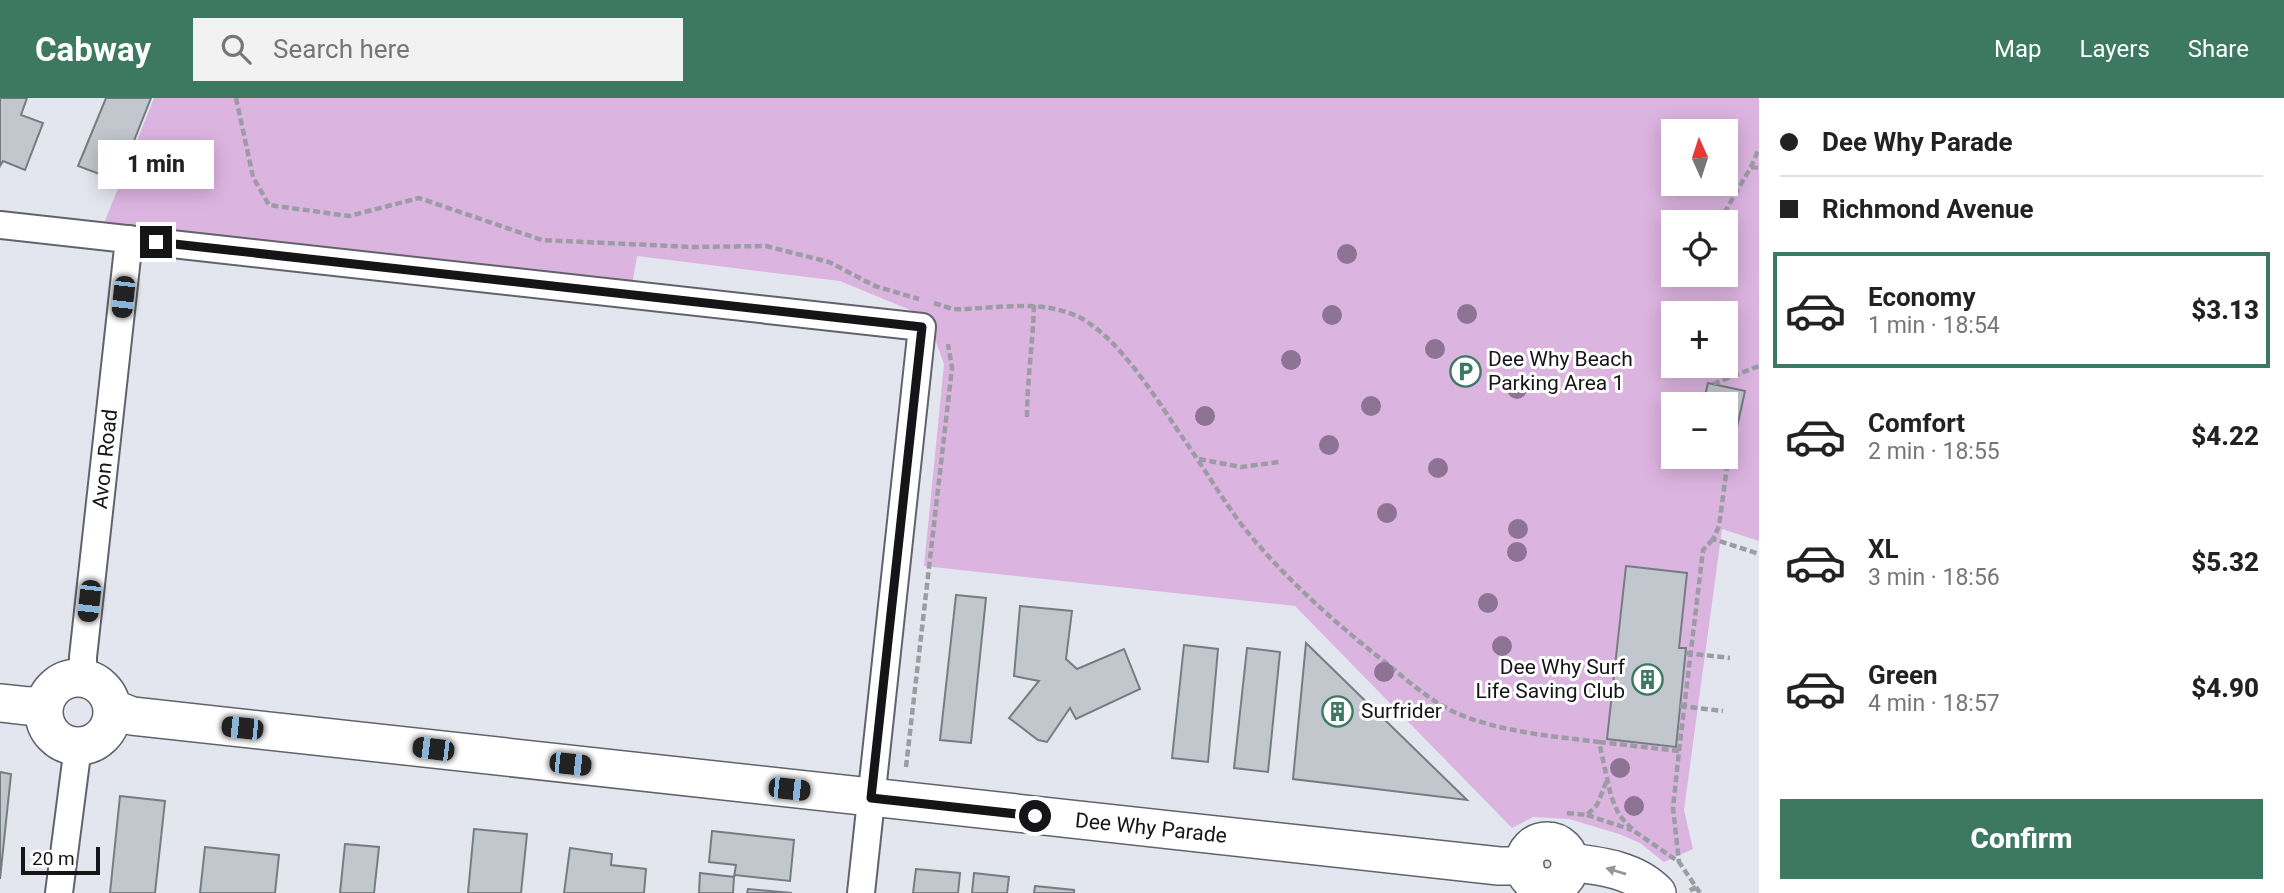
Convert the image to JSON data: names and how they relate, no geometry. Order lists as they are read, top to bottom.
{
  "streets": {
    "main road": ["Dee Why Parade"],
    "street": ["Avon Road"]
  },
  "crossings": [
    ["Avon Road", "Dee Why Parade"]
  ],
  "one_way": ["Dee Why Parade"],
  "places": {
    "parking": ["Dee Why Beach Parking Area 1"],
    "building": ["Dee Why Surf Life Saving Club", "Surfrider"]
  },
  "scale_bar": "20 m",
  "north": "top",
  "page": {
    "header": "Cabway",
    "search": "Search here",
    "nav": ["Map", "Layers", "Share"],
    "banner": ["Dee Why Parade", "Richmond Avenue"],
    "map_buttons": ["+", "−"],
    "bubble": "1 min",
    "list": [
      {
        "name": "Economy",
        "note": "1 min · 18:54",
        "value": "$3.13"
      },
      {
        "name": "Comfort",
        "note": "2 min · 18:55",
        "value": "$4.22"
      },
      {
        "name": "XL",
        "note": "3 min · 18:56",
        "value": "$5.32"
      },
      {
        "name": "Green",
        "note": "4 min · 18:57",
        "value": "$4.90"
      }
    ],
    "buttons": "Confirm",
    "scale": "20 m"
  }
}
